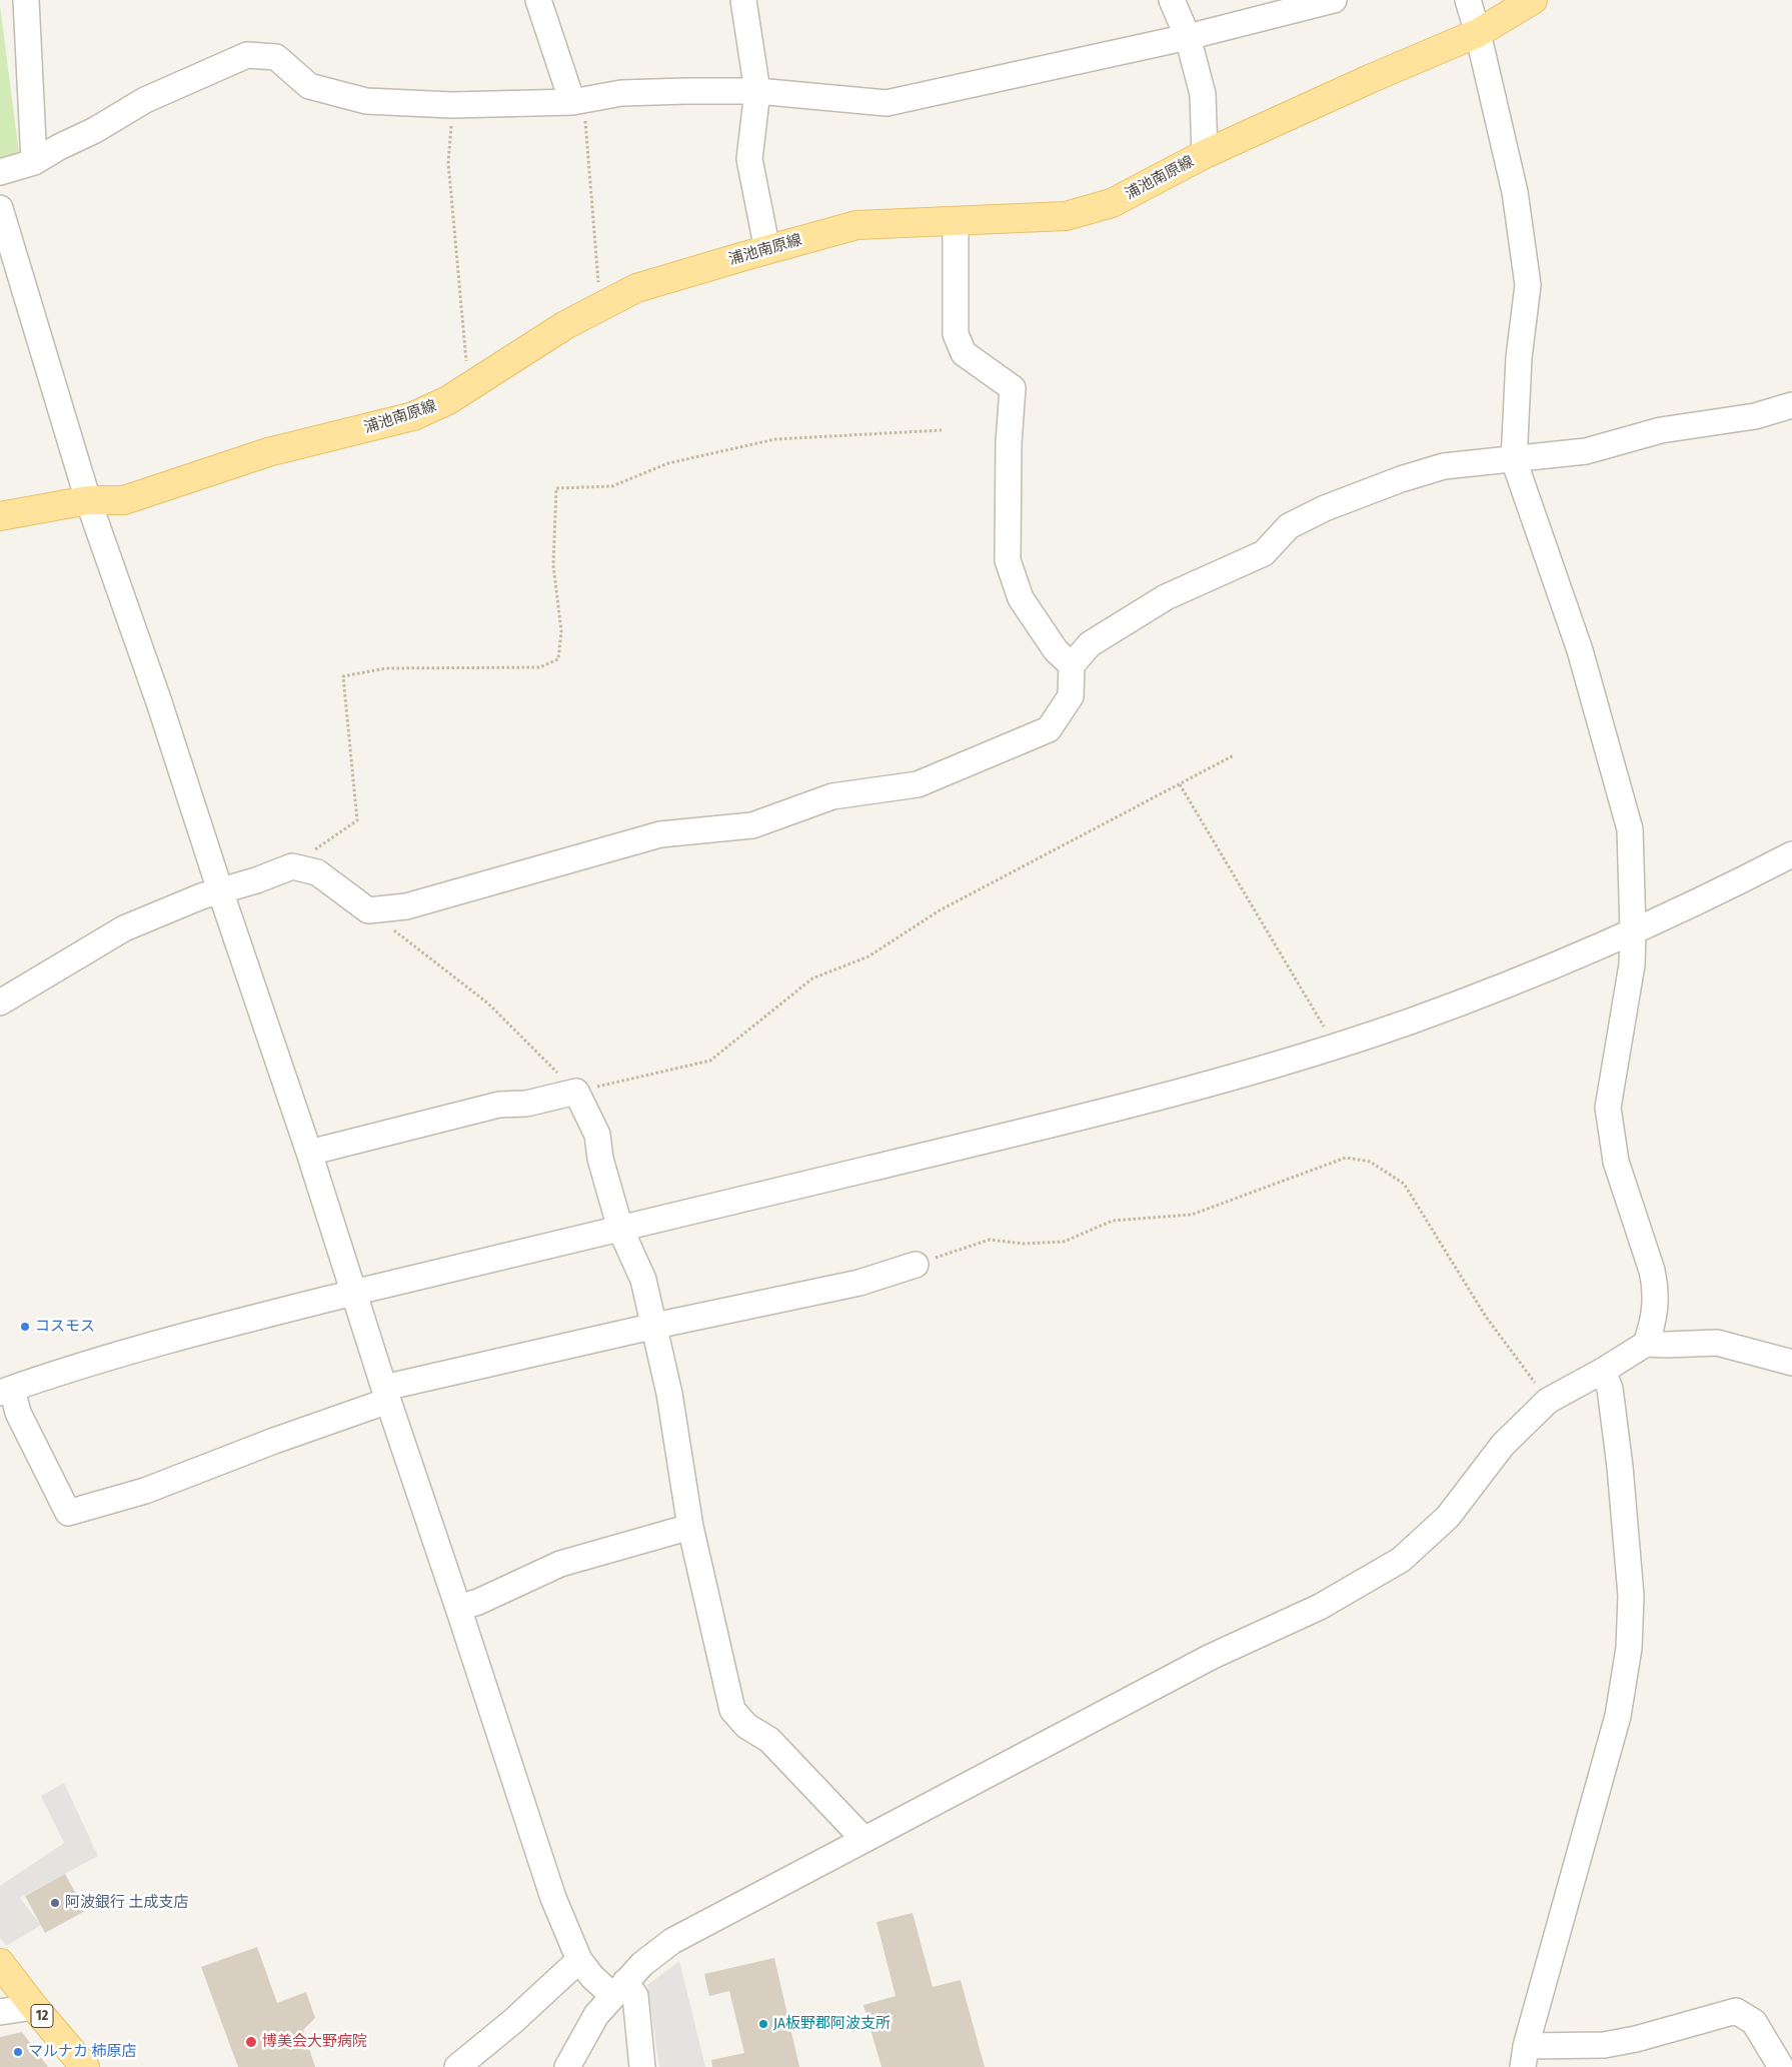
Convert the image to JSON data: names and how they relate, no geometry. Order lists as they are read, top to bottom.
{
  "streets": {
    "main road": ["浦池南原線", "12"]
  },
  "places": [
    "コスモス",
    "阿波銀行 土成支店",
    "JA板野郡阿波支所",
    "博美会大野病院",
    "マルナカ 柿原店"
  ]
}
